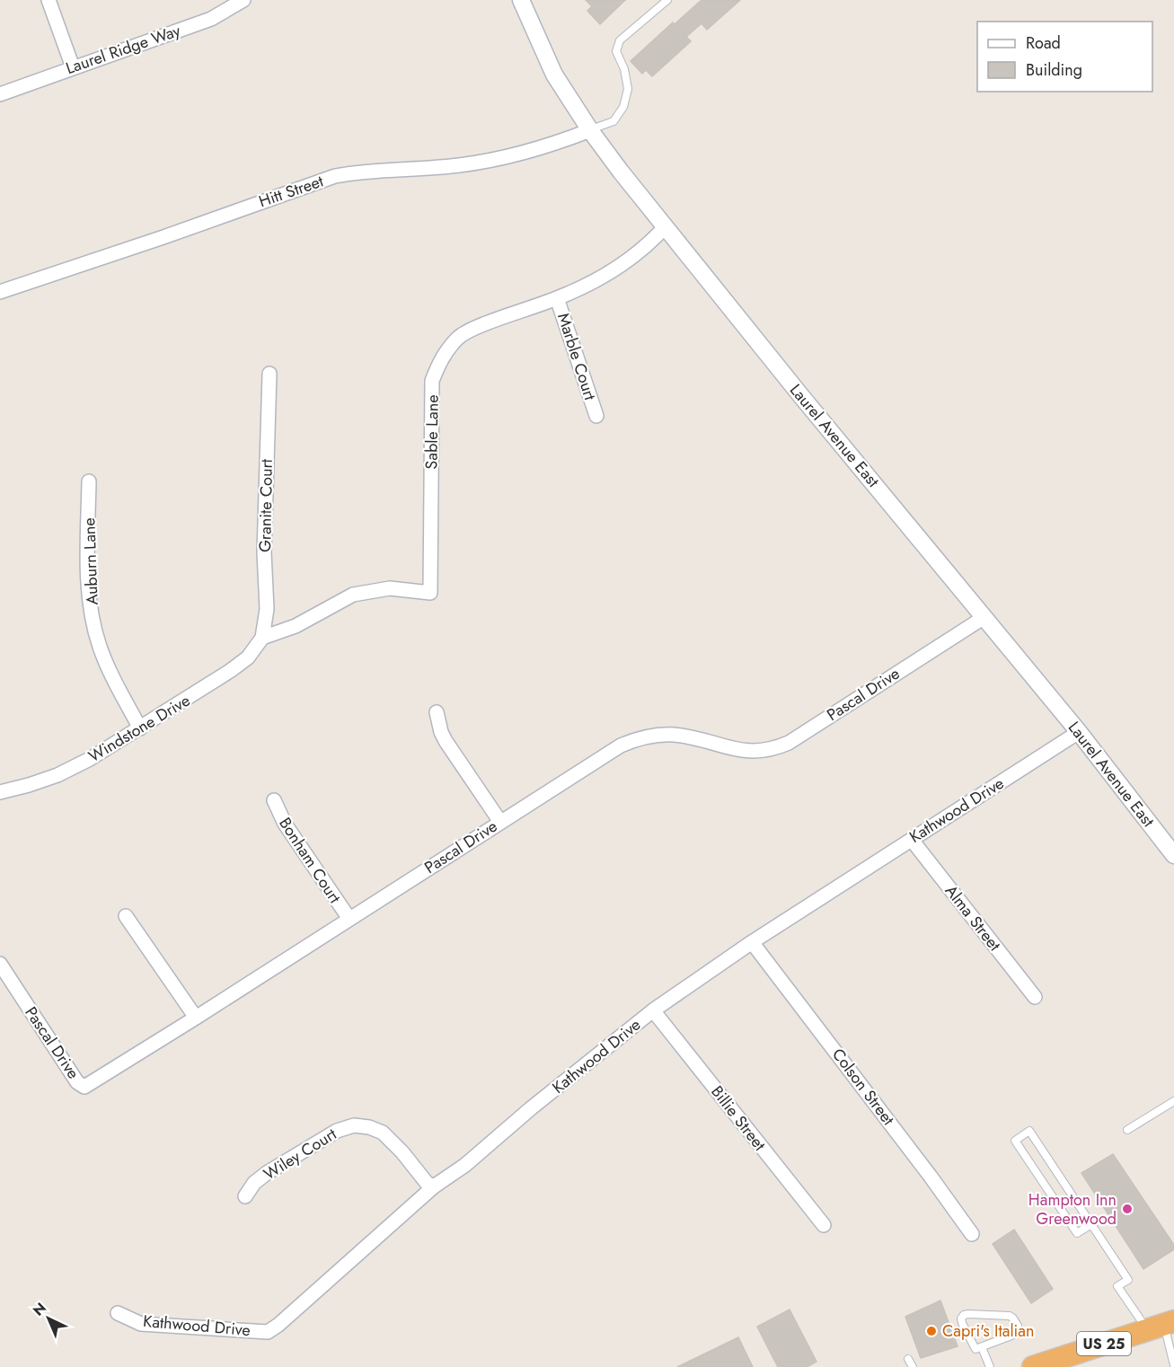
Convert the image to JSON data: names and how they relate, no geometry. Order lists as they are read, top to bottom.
{
  "streets": {
    "highway": ["US 25"],
    "street": [
      "Laurel Ridge Way",
      "Hitt Street",
      "Marble Court",
      "Sable Lane",
      "Laurel Avenue East",
      "Granite Court",
      "Auburn Lane",
      "Pascal Drive",
      "Windstone Drive",
      "Kathwood Drive",
      "Bonham Court",
      "Alma Street",
      "Colson Street",
      "Billie Street",
      "Wiley Court"
    ]
  },
  "crossings": [
    ["Hitt Street", "Laurel Avenue East"],
    ["Marble Court", "Sable Lane"],
    ["Sable Lane", "Laurel Avenue East"],
    ["Sable Lane", "Granite Court"],
    ["Sable Lane", "Windstone Drive"],
    ["Laurel Avenue East", "Pascal Drive"],
    ["Laurel Avenue East", "Kathwood Drive"],
    ["Granite Court", "Windstone Drive"],
    ["Auburn Lane", "Windstone Drive"],
    ["Pascal Drive", "Bonham Court"],
    ["Kathwood Drive", "Alma Street"],
    ["Kathwood Drive", "Colson Street"],
    ["Kathwood Drive", "Billie Street"],
    ["Kathwood Drive", "Wiley Court"]
  ],
  "places": ["Hampton Inn Greenwood", "Capri's Italian"],
  "legend": ["Road", "Building"],
  "north": "top left"
}
